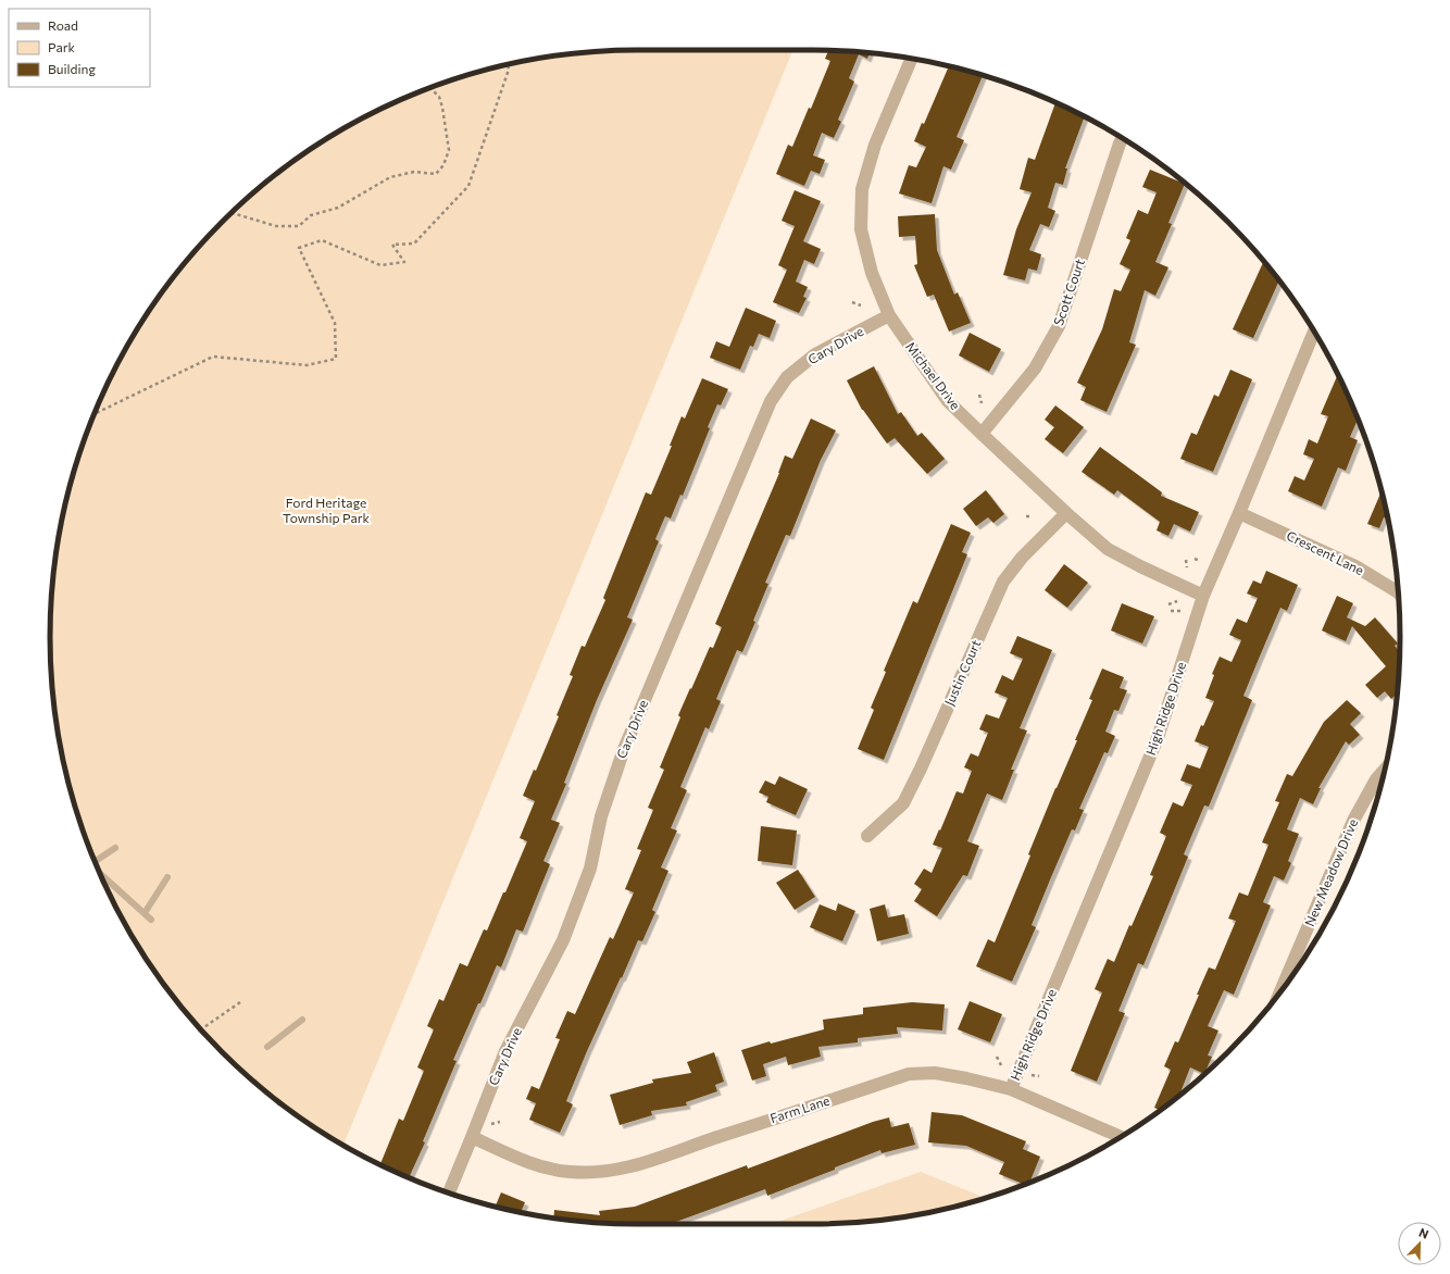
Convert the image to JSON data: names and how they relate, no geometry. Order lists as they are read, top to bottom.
{
  "streets": {
    "street": [
      "Scott Court",
      "Cary Drive",
      "Michael Drive",
      "Crescent Lane",
      "Justin Court",
      "High Ridge Drive",
      "New Meadow Drive",
      "Farm Lane"
    ]
  },
  "crossings": [
    ["Scott Court", "Michael Drive"],
    ["Cary Drive", "Michael Drive"],
    ["Cary Drive", "Farm Lane"],
    ["Michael Drive", "Justin Court"],
    ["Michael Drive", "High Ridge Drive"],
    ["Crescent Lane", "High Ridge Drive"],
    ["High Ridge Drive", "Farm Lane"]
  ],
  "parks": ["Ford Heritage Township Park"],
  "legend": ["Road", "Park", "Building"],
  "north": "top right"
}
